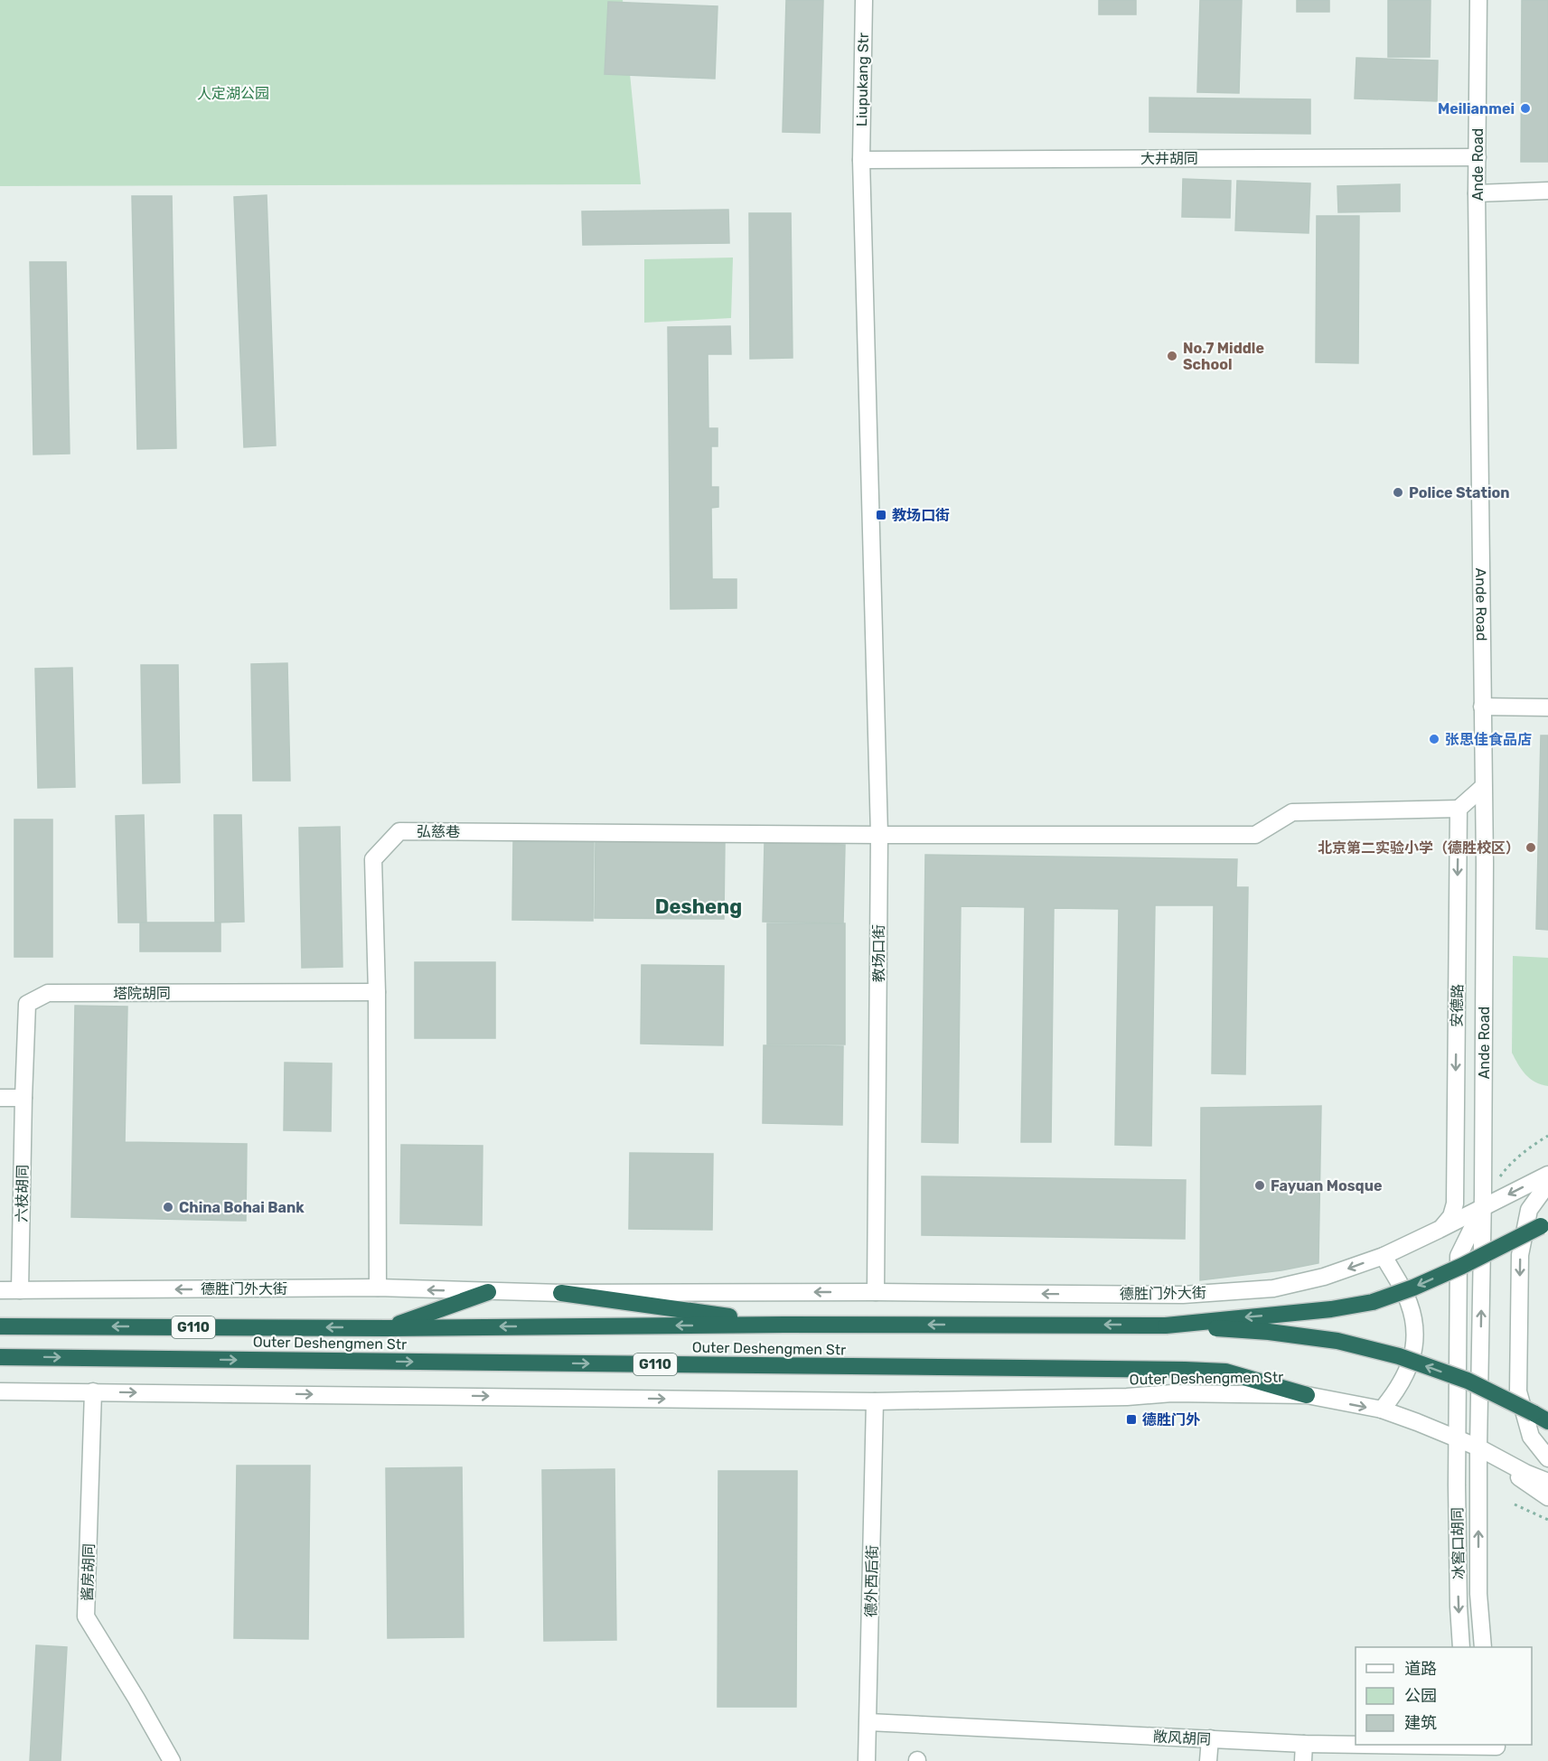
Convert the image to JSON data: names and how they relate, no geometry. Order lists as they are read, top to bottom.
{
  "streets": {
    "highway": ["G110", "Outer Deshengmen Str"],
    "street": [
      "Liupukang Str",
      "大井胡同",
      "Ande Road",
      "弘慈巷",
      "教场口街",
      "塔院胡同",
      "安德路",
      "六枝胡同",
      "德胜门外大街",
      "冰窖口胡同",
      "酱房胡同",
      "德外西后街",
      "敞风胡同"
    ]
  },
  "crossings": [
    ["Liupukang Str", "大井胡同"],
    ["Liupukang Str", "教场口街"],
    ["大井胡同", "Ande Road"],
    ["大井胡同", "教场口街"],
    ["Ande Road", "德胜门外大街"],
    ["Ande Road", "Outer Deshengmen Str"],
    ["Ande Road", "冰窖口胡同"],
    ["弘慈巷", "教场口街"],
    ["弘慈巷", "塔院胡同"],
    ["弘慈巷", "安德路"],
    ["弘慈巷", "德胜门外大街"],
    ["教场口街", "德胜门外大街"],
    ["塔院胡同", "六枝胡同"],
    ["安德路", "德胜门外大街"],
    ["六枝胡同", "德胜门外大街"],
    ["德胜门外大街", "冰窖口胡同"],
    ["G110", "Outer Deshengmen Str"],
    ["Outer Deshengmen Str", "冰窖口胡同"],
    ["Outer Deshengmen Str", "酱房胡同"],
    ["Outer Deshengmen Str", "德外西后街"],
    ["德外西后街", "敞风胡同"]
  ],
  "one_way": ["安德路", "德胜门外大街"],
  "districts": ["Desheng"],
  "parks": ["人定湖公园"],
  "places": {
    "other": [
      "Meilianmei",
      "No.7 Middle School",
      "Police Station",
      "张思佳食品店",
      "北京第二实验小学（德胜校区）",
      "Fayuan Mosque",
      "China Bohai Bank"
    ],
    "transit": ["教场口街", "德胜门外"]
  },
  "legend": ["道路", "公园", "建筑"]
}
